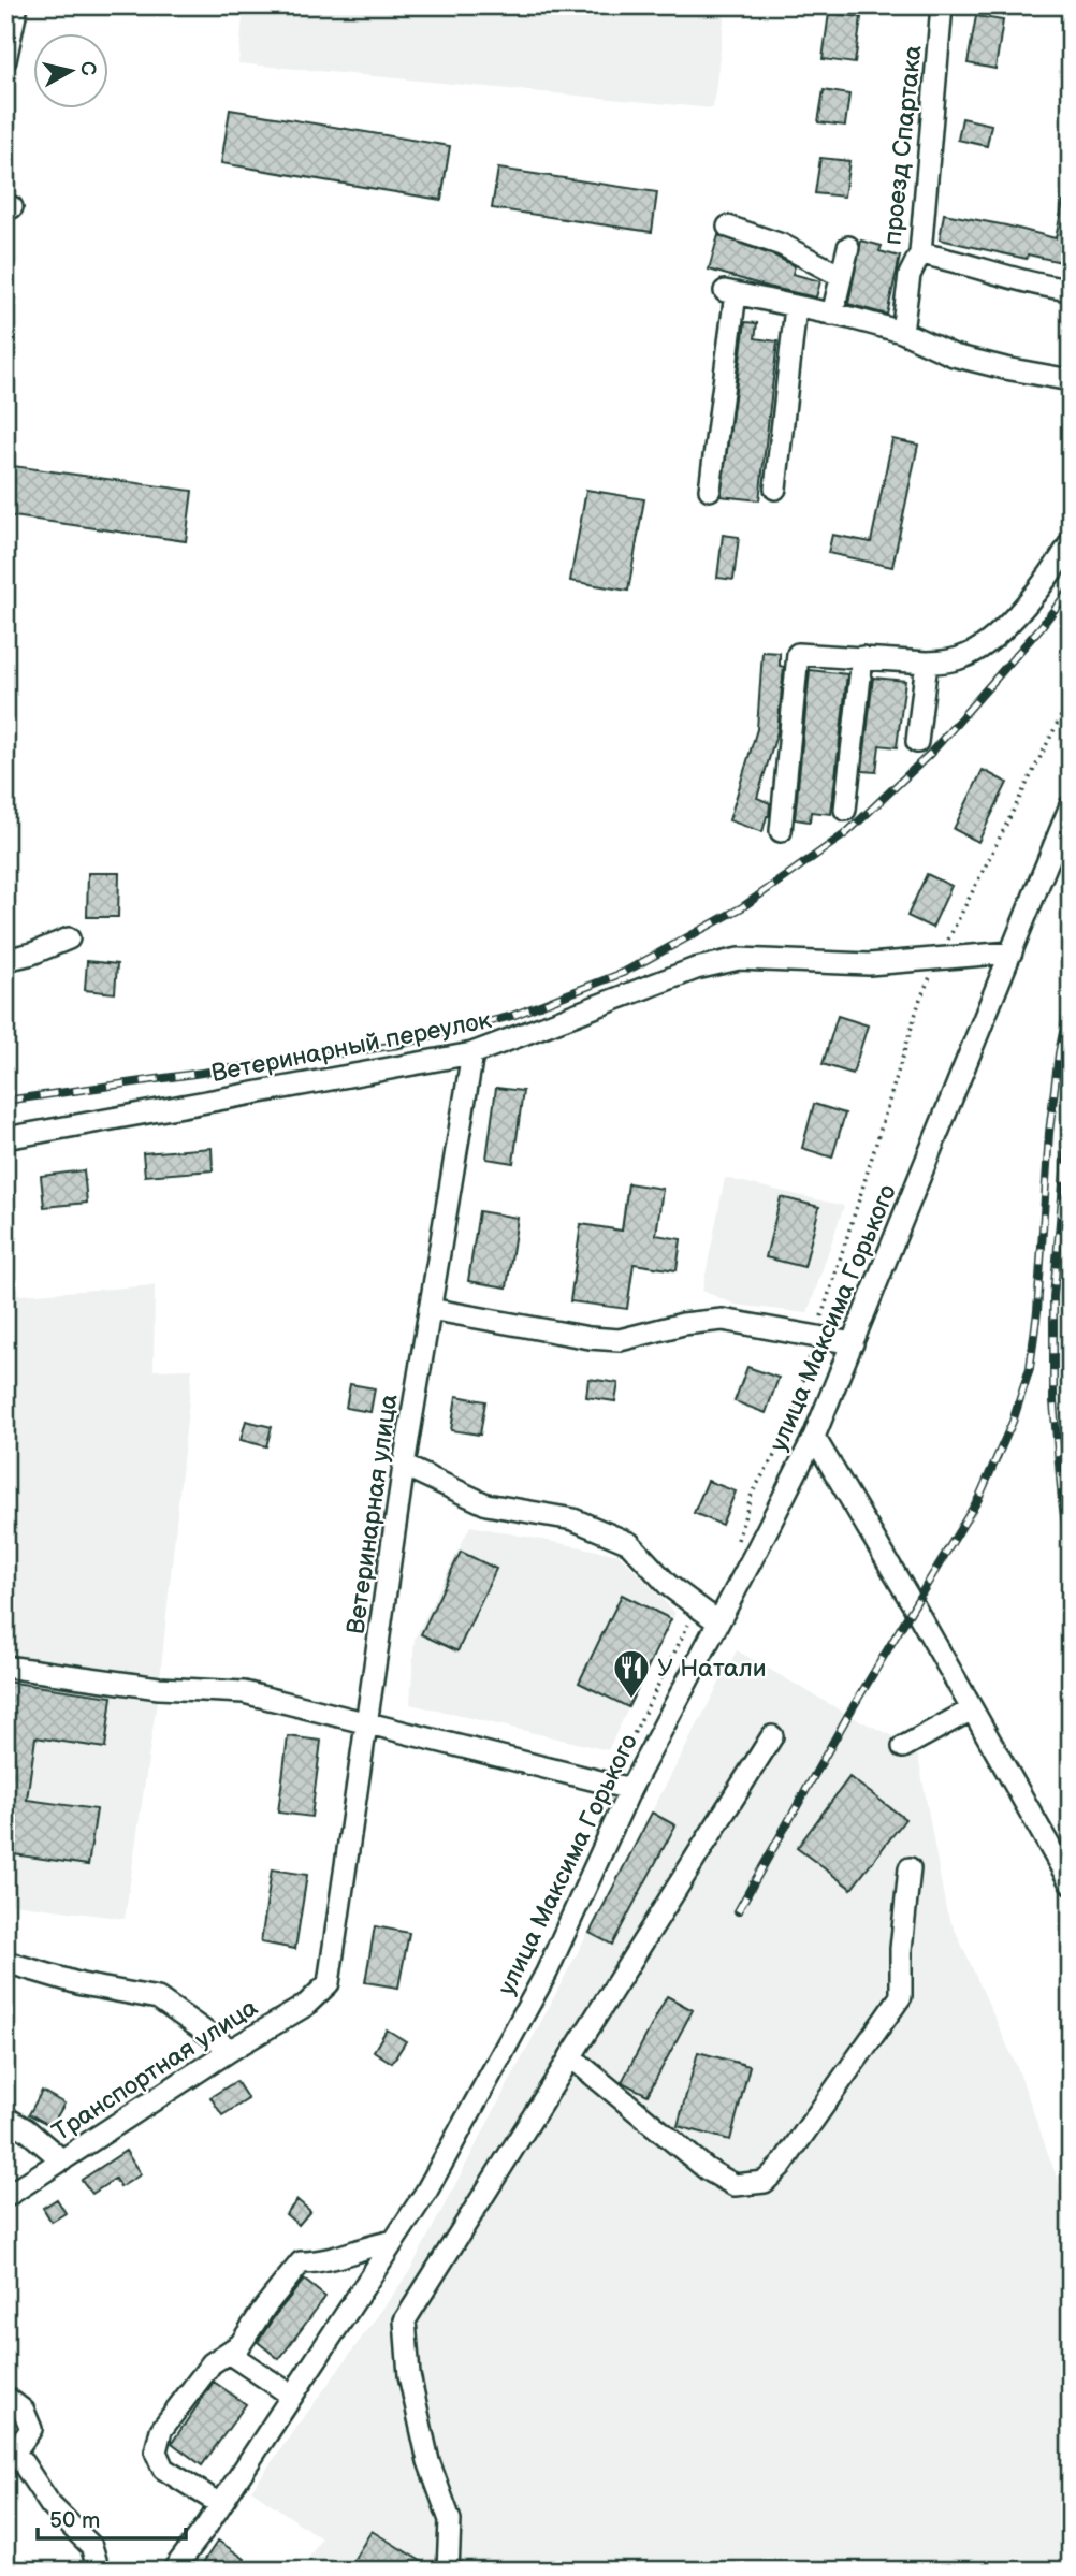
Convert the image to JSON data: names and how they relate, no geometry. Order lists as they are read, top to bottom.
{
  "streets": {
    "street": [
      "проезд Спартака",
      "Ветеринарный переулок",
      "улица Максима Горького",
      "Ветеринарная улица",
      "Транспортная улица"
    ]
  },
  "crossings": [
    ["Ветеринарный переулок", "улица Максима Горького"],
    ["Ветеринарный переулок", "Ветеринарная улица"],
    ["Ветеринарная улица", "Транспортная улица"]
  ],
  "places": {
    "restaurant": ["У Натали"]
  },
  "scale_bar": "50 m",
  "north": "right"
}
